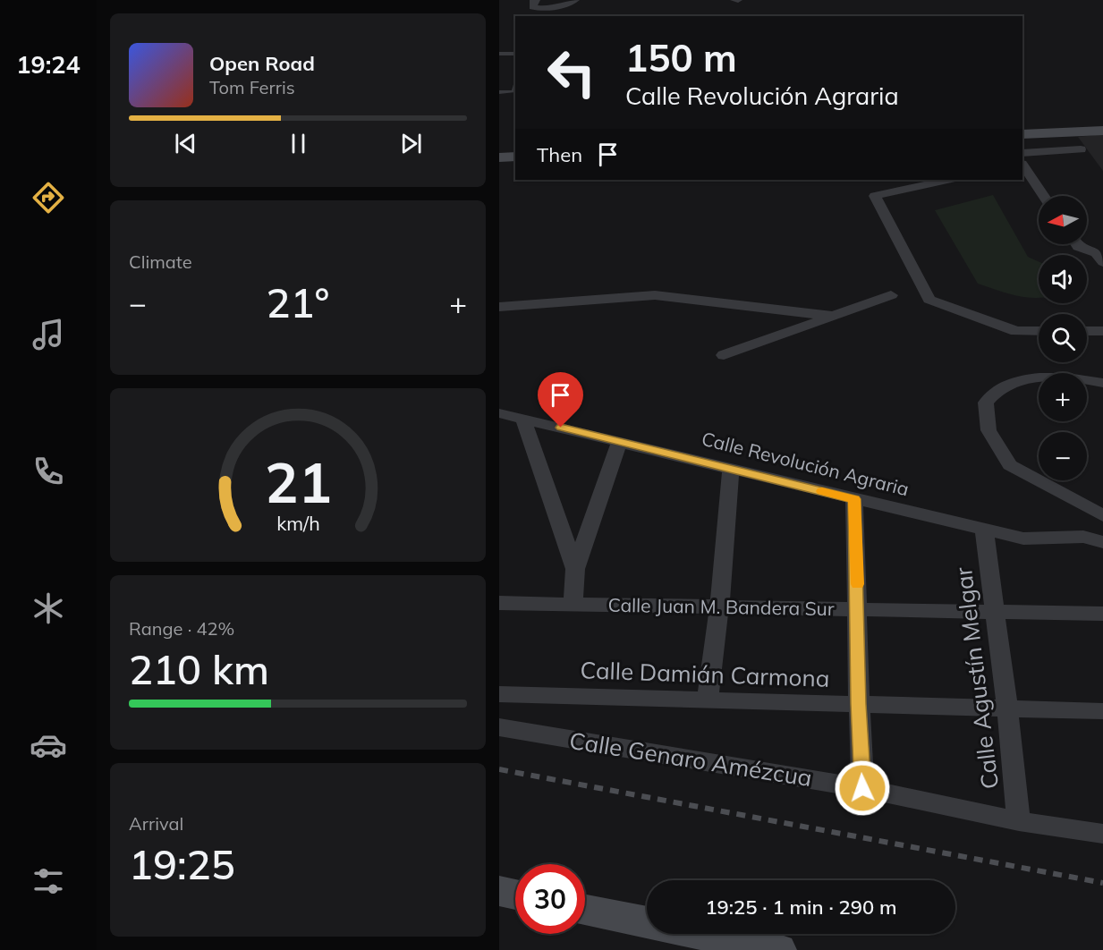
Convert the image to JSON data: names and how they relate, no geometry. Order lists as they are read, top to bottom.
{
  "streets": {
    "street": [
      "Calle Revolución Agraria",
      "Calle Juan M. Bandera Sur",
      "Calle Damián Carmona",
      "Calle Agustín Melgar",
      "Calle Genaro Amézcua"
    ]
  },
  "crossings": [
    ["Calle Revolución Agraria", "Calle Agustín Melgar"],
    ["Calle Juan M. Bandera Sur", "Calle Agustín Melgar"],
    ["Calle Damián Carmona", "Calle Agustín Melgar"],
    ["Calle Agustín Melgar", "Calle Genaro Amézcua"]
  ],
  "north": "left",
  "page": {
    "tabs": "19:24",
    "turn": ["150 m", "Calle Revolución Agraria"],
    "song": ["Open Road", "Tom Ferris"],
    "then": "Then",
    "map_buttons": ["+", "−"],
    "tile": [
      "Climate",
      ["Range · 42%", "210 km"],
      ["Arrival", "19:25"]
    ],
    "heat": ["−", "21°", "+"],
    "limit": "30",
    "trip": "19:25 · 1 min · 290 m",
    "gauge": ["21", "km/h"]
  }
}
